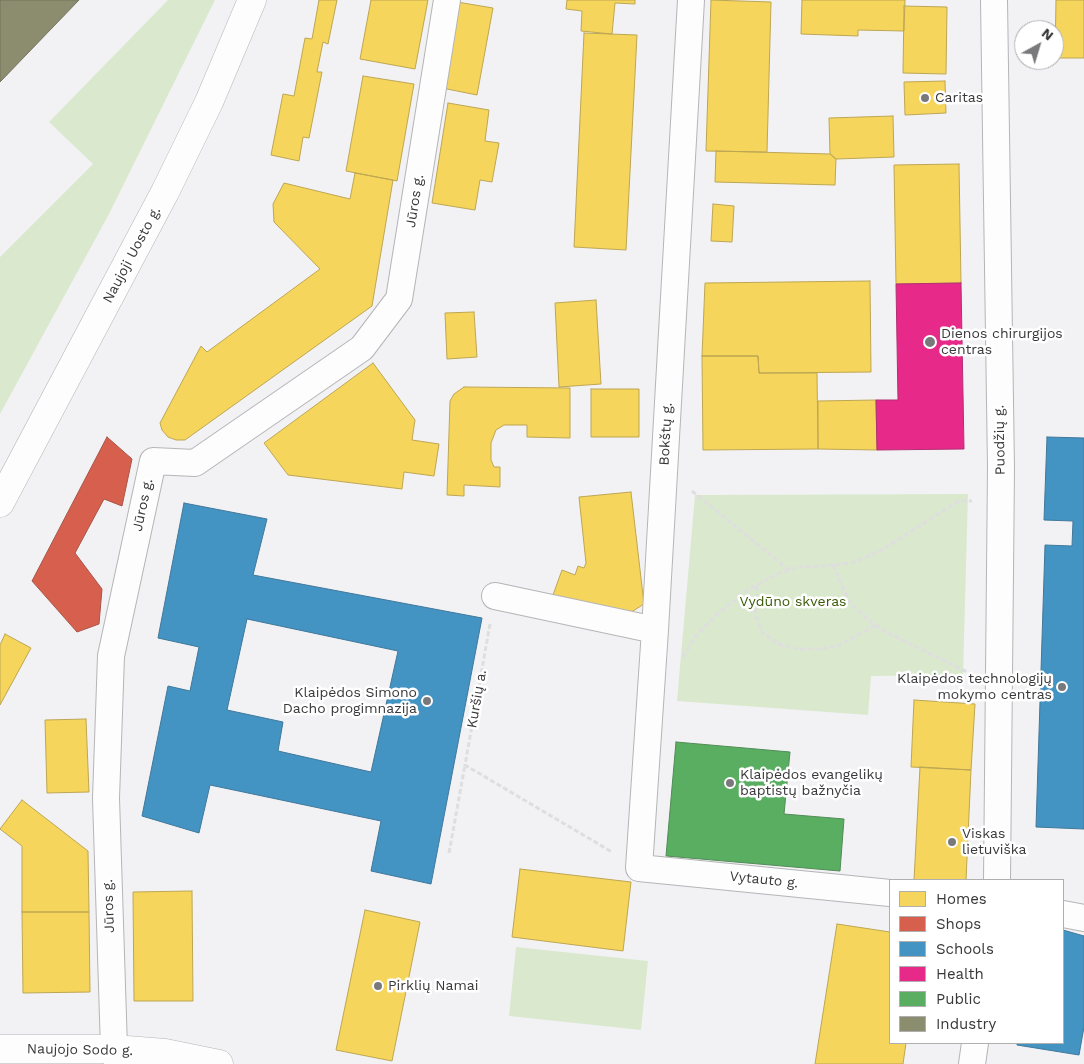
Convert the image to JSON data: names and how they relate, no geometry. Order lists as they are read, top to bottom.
{
  "streets": {
    "main road": ["Naujoji Uosto g.", "Naujojo Sodo g."],
    "street": [
      "Jūros g.",
      "Bokštų g.",
      "Puodžių g.",
      "Vytauto g."
    ],
    "path": ["Kuršių a."]
  },
  "crossings": [
    ["Jūros g.", "Naujojo Sodo g."],
    ["Bokštų g.", "Vytauto g."]
  ],
  "parks": ["Vydūno skveras"],
  "places": [
    "Caritas",
    "Dienos chirurgijos centras",
    "Klaipėdos technologijų mokymo centras",
    "Klaipėdos Simono Dacho progimnazija",
    "Klaipėdos evangelikų baptistų bažnyčia",
    "Viskas lietuviška",
    "Pirklių Namai"
  ],
  "legend": [
    "Homes",
    "Shops",
    "Schools",
    "Health",
    "Public",
    "Industry"
  ],
  "north": "top right"
}
